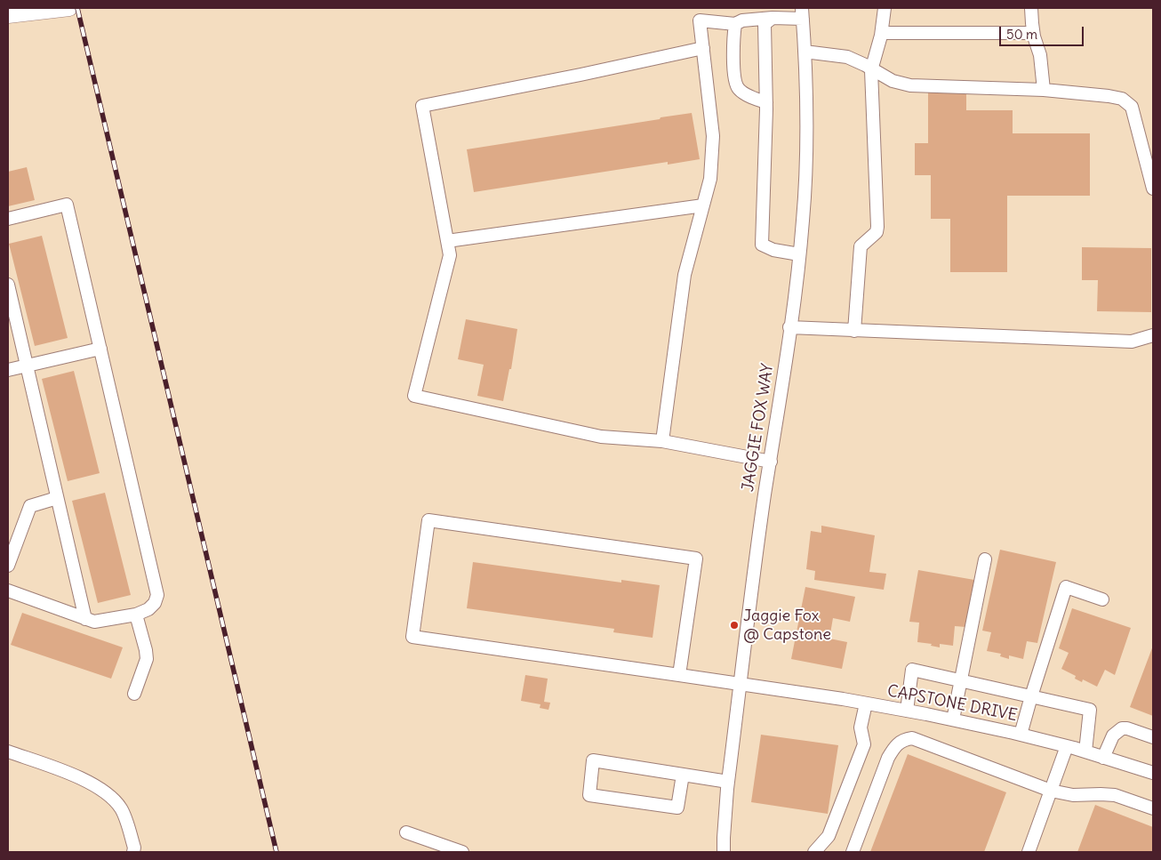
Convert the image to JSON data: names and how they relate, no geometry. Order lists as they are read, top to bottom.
{
  "streets": {
    "street": ["JAGGIE FOX WAY", "CAPSTONE DRIVE"]
  },
  "crossings": [
    ["JAGGIE FOX WAY", "CAPSTONE DRIVE"]
  ],
  "places": ["Jaggie Fox @ Capstone"],
  "scale_bar": "50 m"
}
